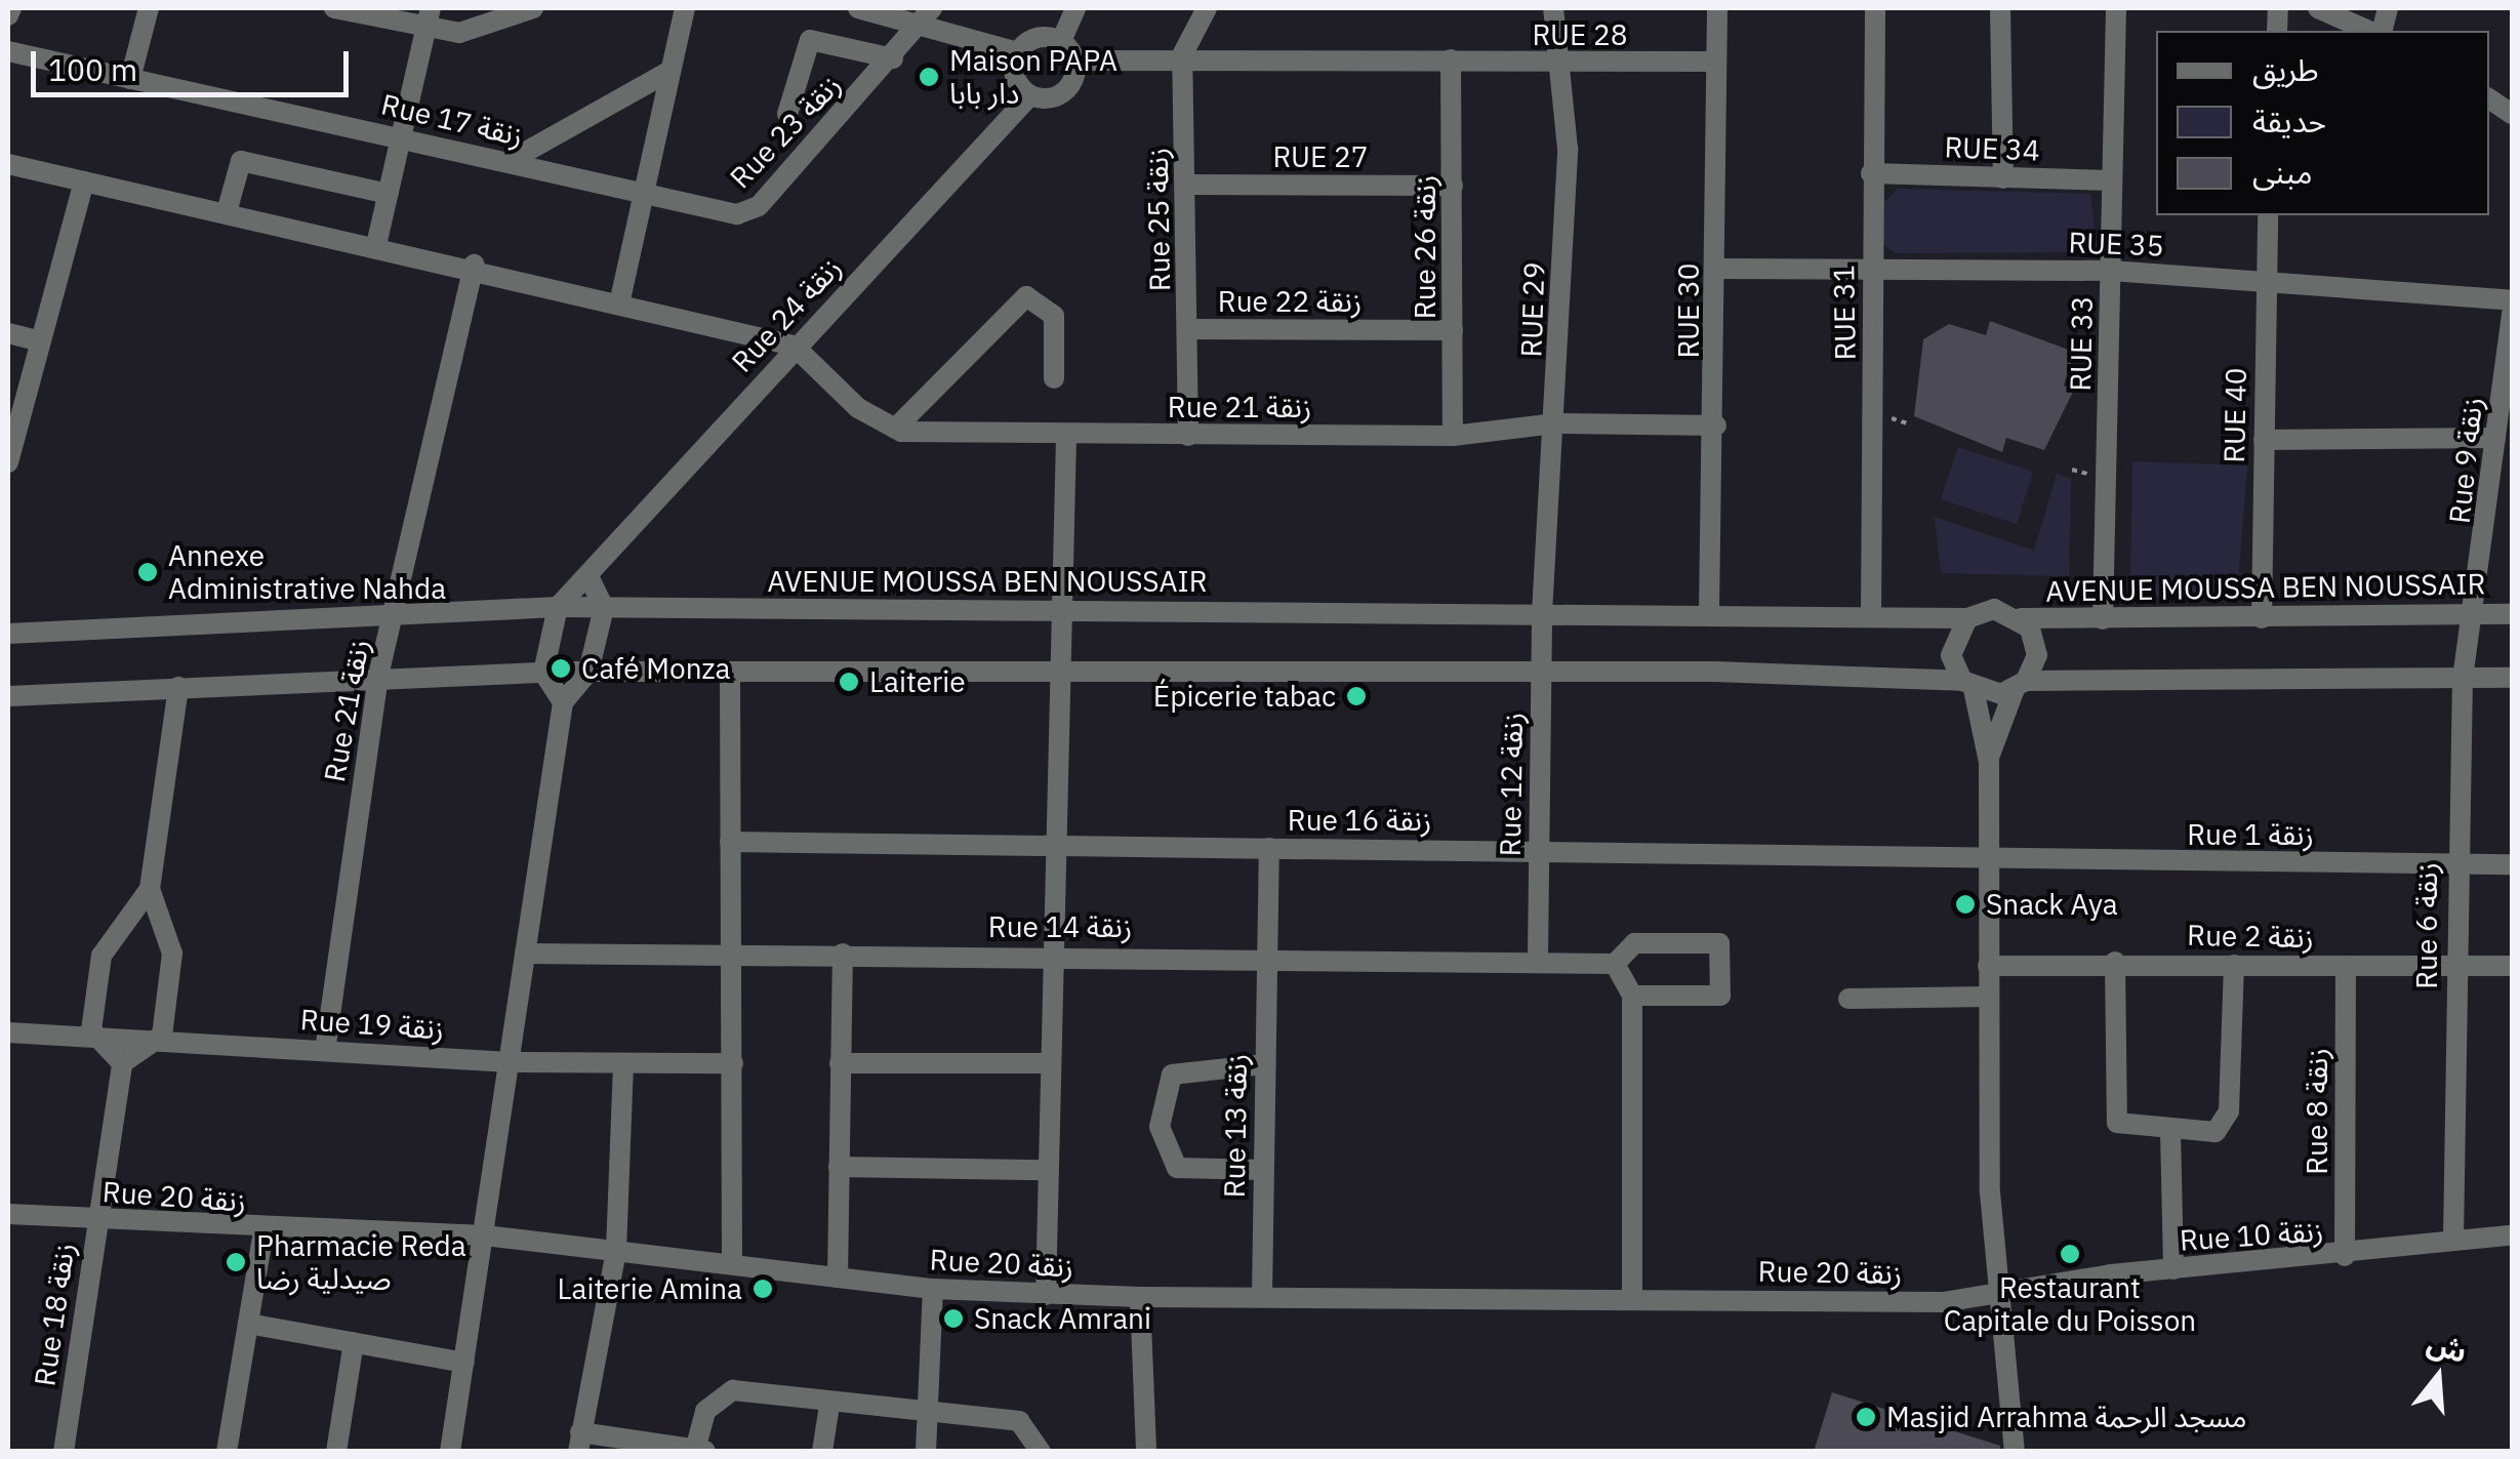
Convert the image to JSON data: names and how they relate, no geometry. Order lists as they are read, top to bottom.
{
  "streets": {
    "street": [
      "RUE 28",
      "Rue 17 زنقة",
      "Rue 23 زنقة",
      "RUE 34",
      "RUE 27",
      "Rue 25 زنقة",
      "RUE 35",
      "Rue 26 زنقة",
      "Rue 22 زنقة",
      "RUE 29",
      "RUE 30",
      "RUE 31",
      "Rue 24 زنقة",
      "RUE 33",
      "Rue 21 زنقة",
      "RUE 40",
      "Rue 9 زنقة",
      "AVENUE MOUSSA BEN NOUSSAIR",
      "Rue 12 زنقة",
      "Rue 16 زنقة",
      "Rue 1 زنقة",
      "Rue 6 زنقة",
      "Rue 14 زنقة",
      "Rue 2 زنقة",
      "Rue 19 زنقة",
      "Rue 8 زنقة",
      "Rue 13 زنقة",
      "Rue 20 زنقة",
      "Rue 10 زنقة",
      "Rue 18 زنقة"
    ]
  },
  "crossings": [
    ["RUE 28", "Rue 25 زنقة"],
    ["RUE 28", "Rue 26 زنقة"],
    ["RUE 28", "RUE 29"],
    ["RUE 28", "RUE 30"],
    ["RUE 28", "Rue 24 زنقة"],
    ["Rue 17 زنقة", "Rue 23 زنقة"],
    ["RUE 34", "RUE 31"],
    ["RUE 34", "RUE 33"],
    ["RUE 27", "Rue 25 زنقة"],
    ["RUE 27", "Rue 26 زنقة"],
    ["Rue 25 زنقة", "Rue 22 زنقة"],
    ["Rue 25 زنقة", "Rue 21 زنقة"],
    ["RUE 35", "RUE 30"],
    ["RUE 35", "RUE 31"],
    ["RUE 35", "RUE 33"],
    ["RUE 35", "RUE 40"],
    ["Rue 26 زنقة", "Rue 22 زنقة"],
    ["Rue 26 زنقة", "Rue 21 زنقة"],
    ["RUE 29", "Rue 21 زنقة"],
    ["RUE 29", "AVENUE MOUSSA BEN NOUSSAIR"],
    ["RUE 29", "Rue 12 زنقة"],
    ["RUE 30", "Rue 21 زنقة"],
    ["RUE 30", "AVENUE MOUSSA BEN NOUSSAIR"],
    ["RUE 31", "AVENUE MOUSSA BEN NOUSSAIR"],
    ["Rue 24 زنقة", "Rue 21 زنقة"],
    ["Rue 24 زنقة", "AVENUE MOUSSA BEN NOUSSAIR"],
    ["RUE 33", "AVENUE MOUSSA BEN NOUSSAIR"],
    ["Rue 21 زنقة", "AVENUE MOUSSA BEN NOUSSAIR"],
    ["Rue 21 زنقة", "Rue 19 زنقة"],
    ["RUE 40", "AVENUE MOUSSA BEN NOUSSAIR"],
    ["Rue 9 زنقة", "AVENUE MOUSSA BEN NOUSSAIR"],
    ["Rue 9 زنقة", "Rue 6 زنقة"],
    ["AVENUE MOUSSA BEN NOUSSAIR", "Rue 12 زنقة"],
    ["AVENUE MOUSSA BEN NOUSSAIR", "Rue 6 زنقة"],
    ["Rue 12 زنقة", "Rue 16 زنقة"],
    ["Rue 12 زنقة", "Rue 14 زنقة"],
    ["Rue 16 زنقة", "Rue 1 زنقة"],
    ["Rue 16 زنقة", "Rue 13 زنقة"],
    ["Rue 1 زنقة", "Rue 6 زنقة"],
    ["Rue 6 زنقة", "Rue 2 زنقة"],
    ["Rue 6 زنقة", "Rue 10 زنقة"],
    ["Rue 14 زنقة", "Rue 13 زنقة"],
    ["Rue 2 زنقة", "Rue 8 زنقة"],
    ["Rue 8 زنقة", "Rue 10 زنقة"],
    ["Rue 13 زنقة", "Rue 20 زنقة"],
    ["Rue 20 زنقة", "Rue 10 زنقة"],
    ["Rue 20 زنقة", "Rue 18 زنقة"]
  ],
  "places": [
    "Maison PAPA دار بابا",
    "Annexe Administrative Nahda",
    "Café Monza",
    "Laiterie",
    "Épicerie tabac",
    "Snack Aya",
    "Restaurant Capitale du Poisson",
    "Pharmacie Reda صيدلية رضا",
    "Laiterie Amina",
    "Snack Amrani",
    "Masjid Arrahma مسجد الرحمة"
  ],
  "legend": ["طريق", "حديقة", "مبنى"],
  "scale_bar": "100 m",
  "north": "top"
}
